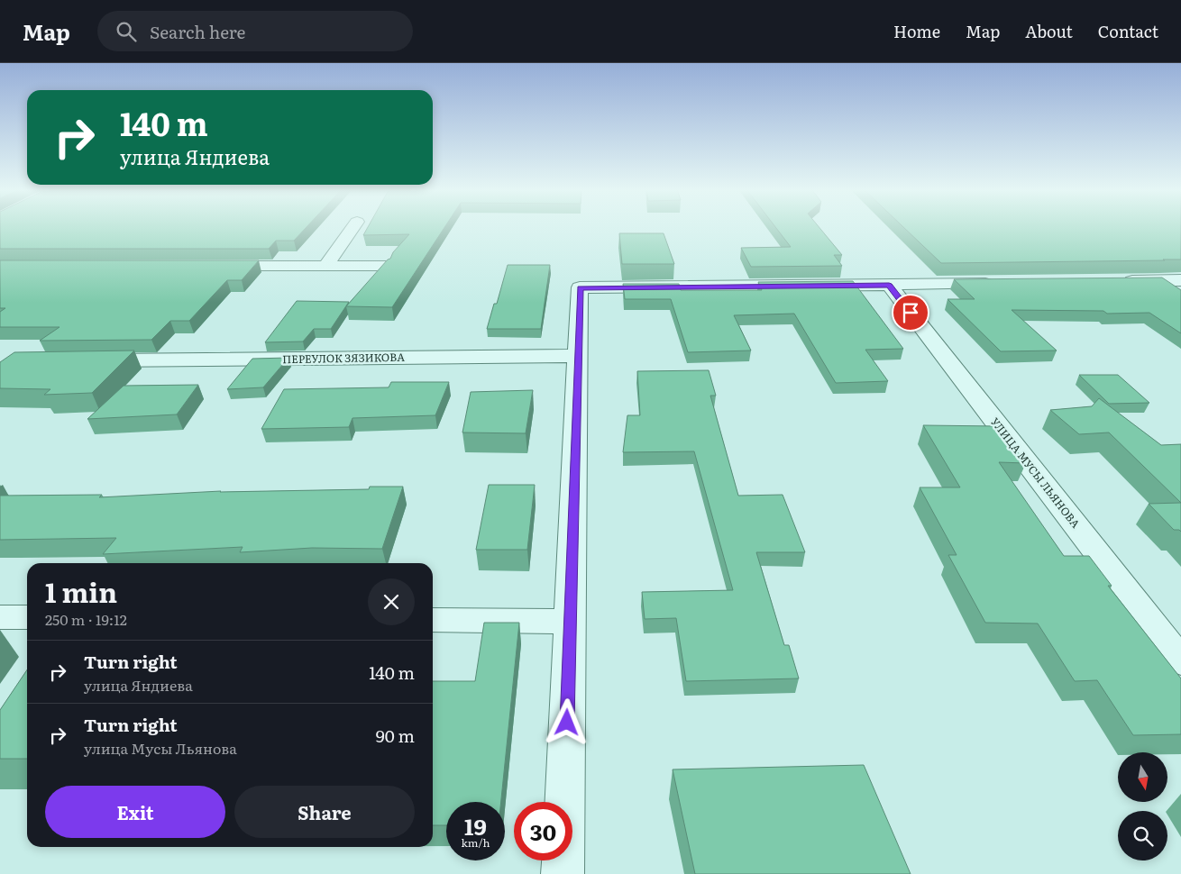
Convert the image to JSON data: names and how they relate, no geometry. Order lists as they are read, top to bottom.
{
  "streets": {
    "street": ["ПЕРЕУЛОК ЗЯЗИКОВА", "УЛИЦА МУСЫ ЛЬЯНОВА"]
  },
  "north": "bottom",
  "page": {
    "header": "Map",
    "search": "Search here",
    "nav": [
      "Home",
      "Map",
      "About",
      "Contact"
    ],
    "turn": ["140 m", "улица Яндиева"],
    "heading": ["1 min", "250 m · 19:12"],
    "list": [
      {
        "name": "Turn right",
        "note": "улица Яндиева",
        "value": "140 m"
      },
      {
        "name": "Turn right",
        "note": "улица Мусы Льянова",
        "value": "90 m"
      }
    ],
    "buttons": ["Exit", "Share"],
    "speed": "19 km/h",
    "limit": "30"
  }
}
